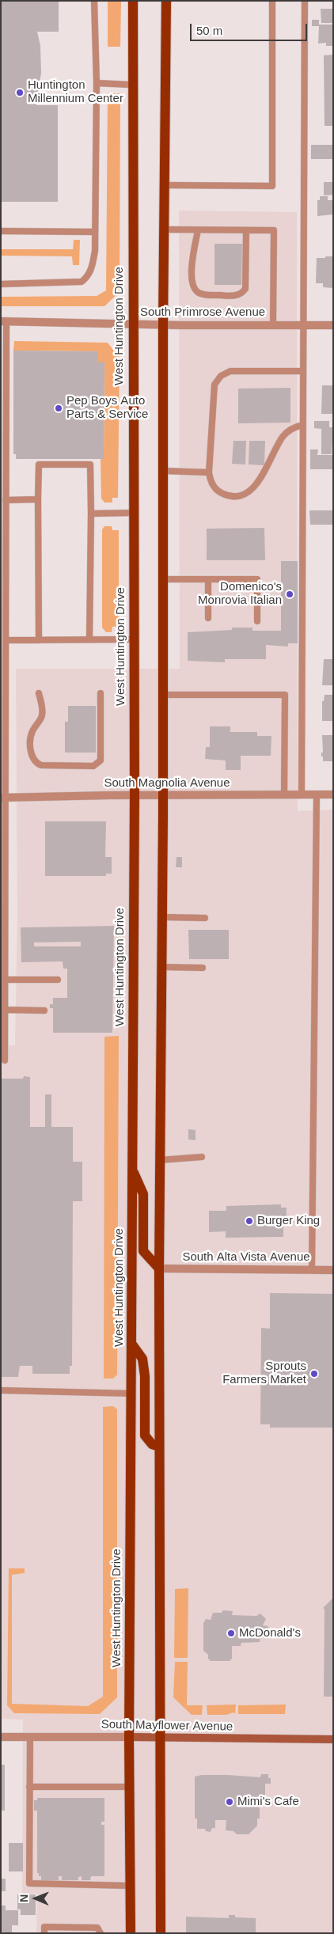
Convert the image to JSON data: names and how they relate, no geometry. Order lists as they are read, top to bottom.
{
  "streets": {
    "main road": ["West Huntington Drive"],
    "street": [
      "South Primrose Avenue",
      "South Magnolia Avenue",
      "South Alta Vista Avenue",
      "South Mayflower Avenue"
    ]
  },
  "crossings": [
    ["South Primrose Avenue", "West Huntington Drive"],
    ["West Huntington Drive", "South Magnolia Avenue"],
    ["West Huntington Drive", "South Mayflower Avenue"]
  ],
  "places": [
    "Huntington Millennium Center",
    "Pep Boys Auto Parts & Service",
    "Domenico's Monrovia Italian",
    "Burger King",
    "Sprouts Farmers Market",
    "McDonald's",
    "Mimi's Cafe"
  ],
  "scale_bar": "50 m",
  "north": "left"
}
